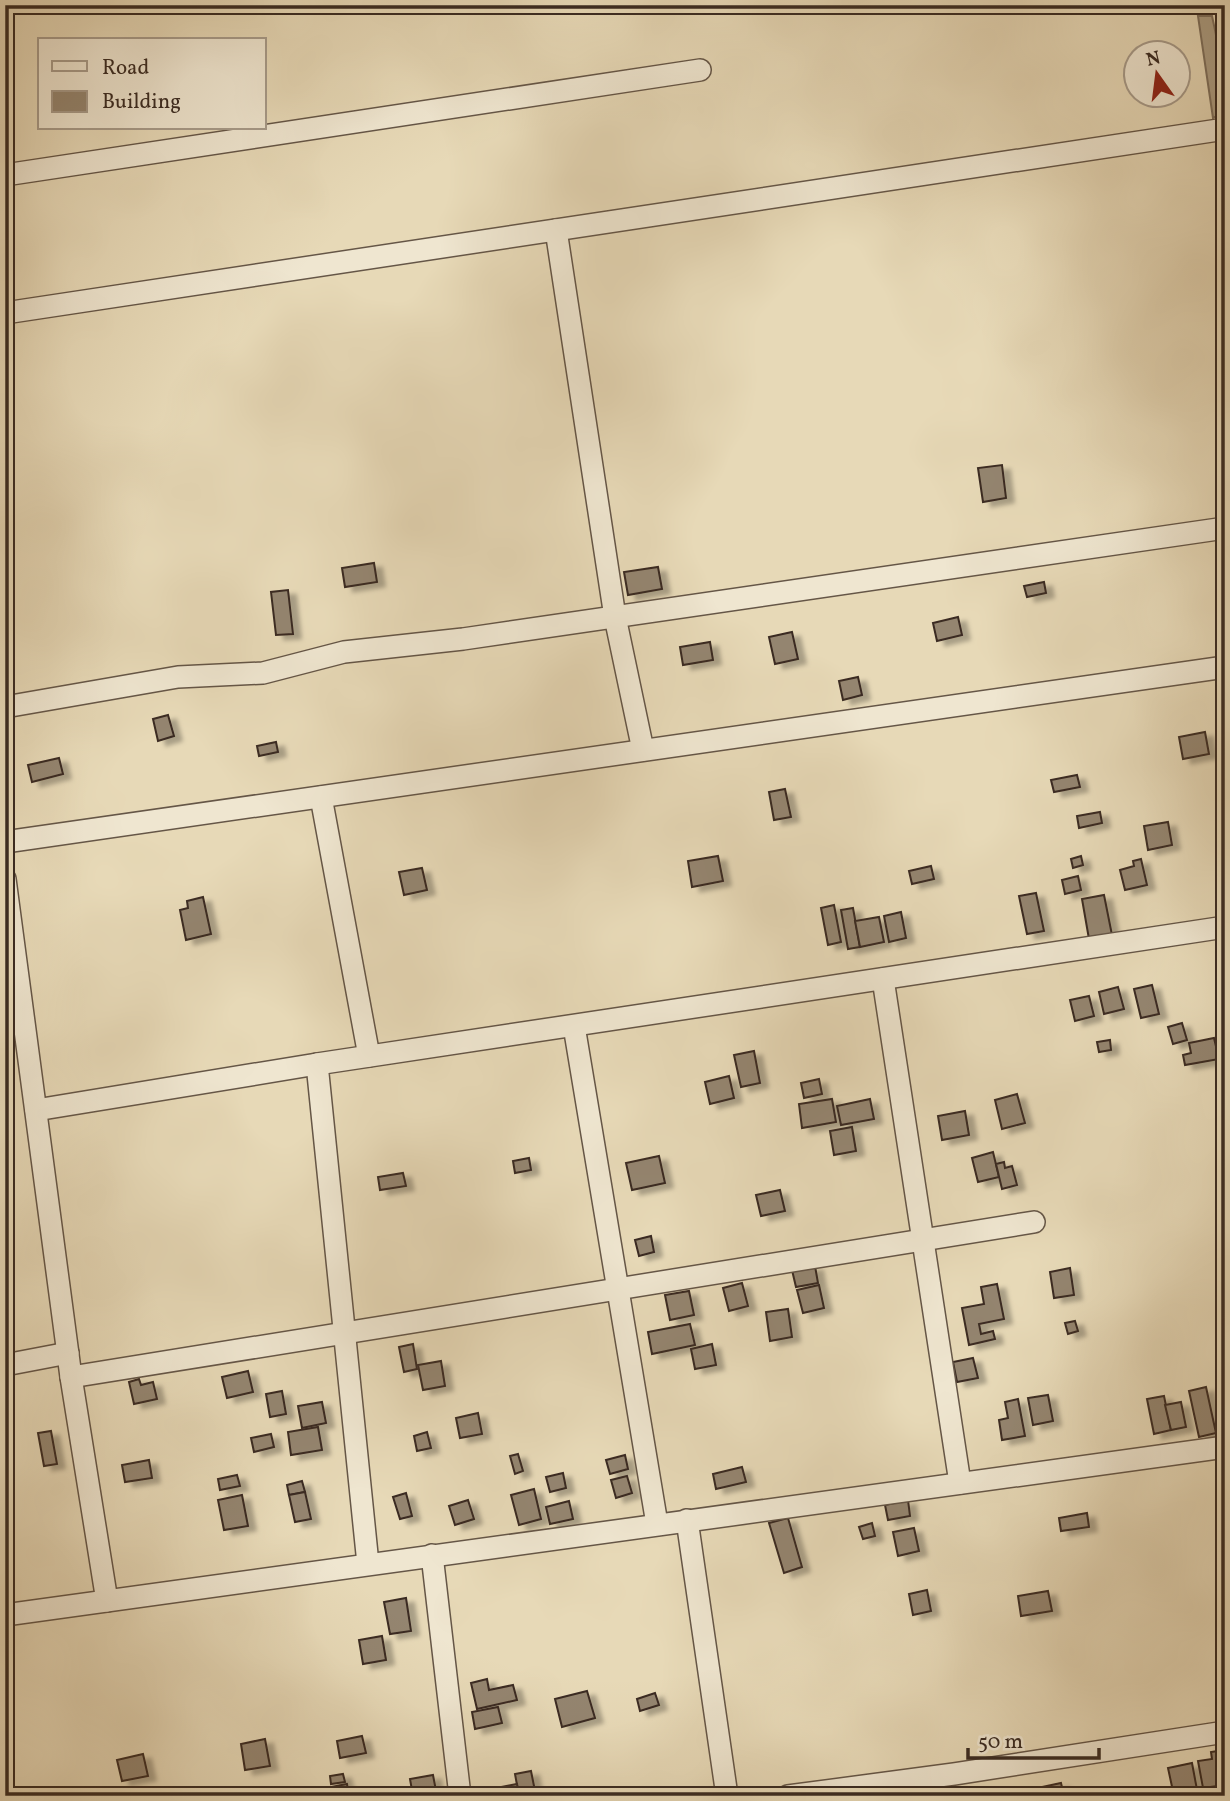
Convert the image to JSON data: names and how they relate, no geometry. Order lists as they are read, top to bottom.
{
  "legend": ["Road", "Building"],
  "scale_bar": "50 m",
  "north": "top"
}
